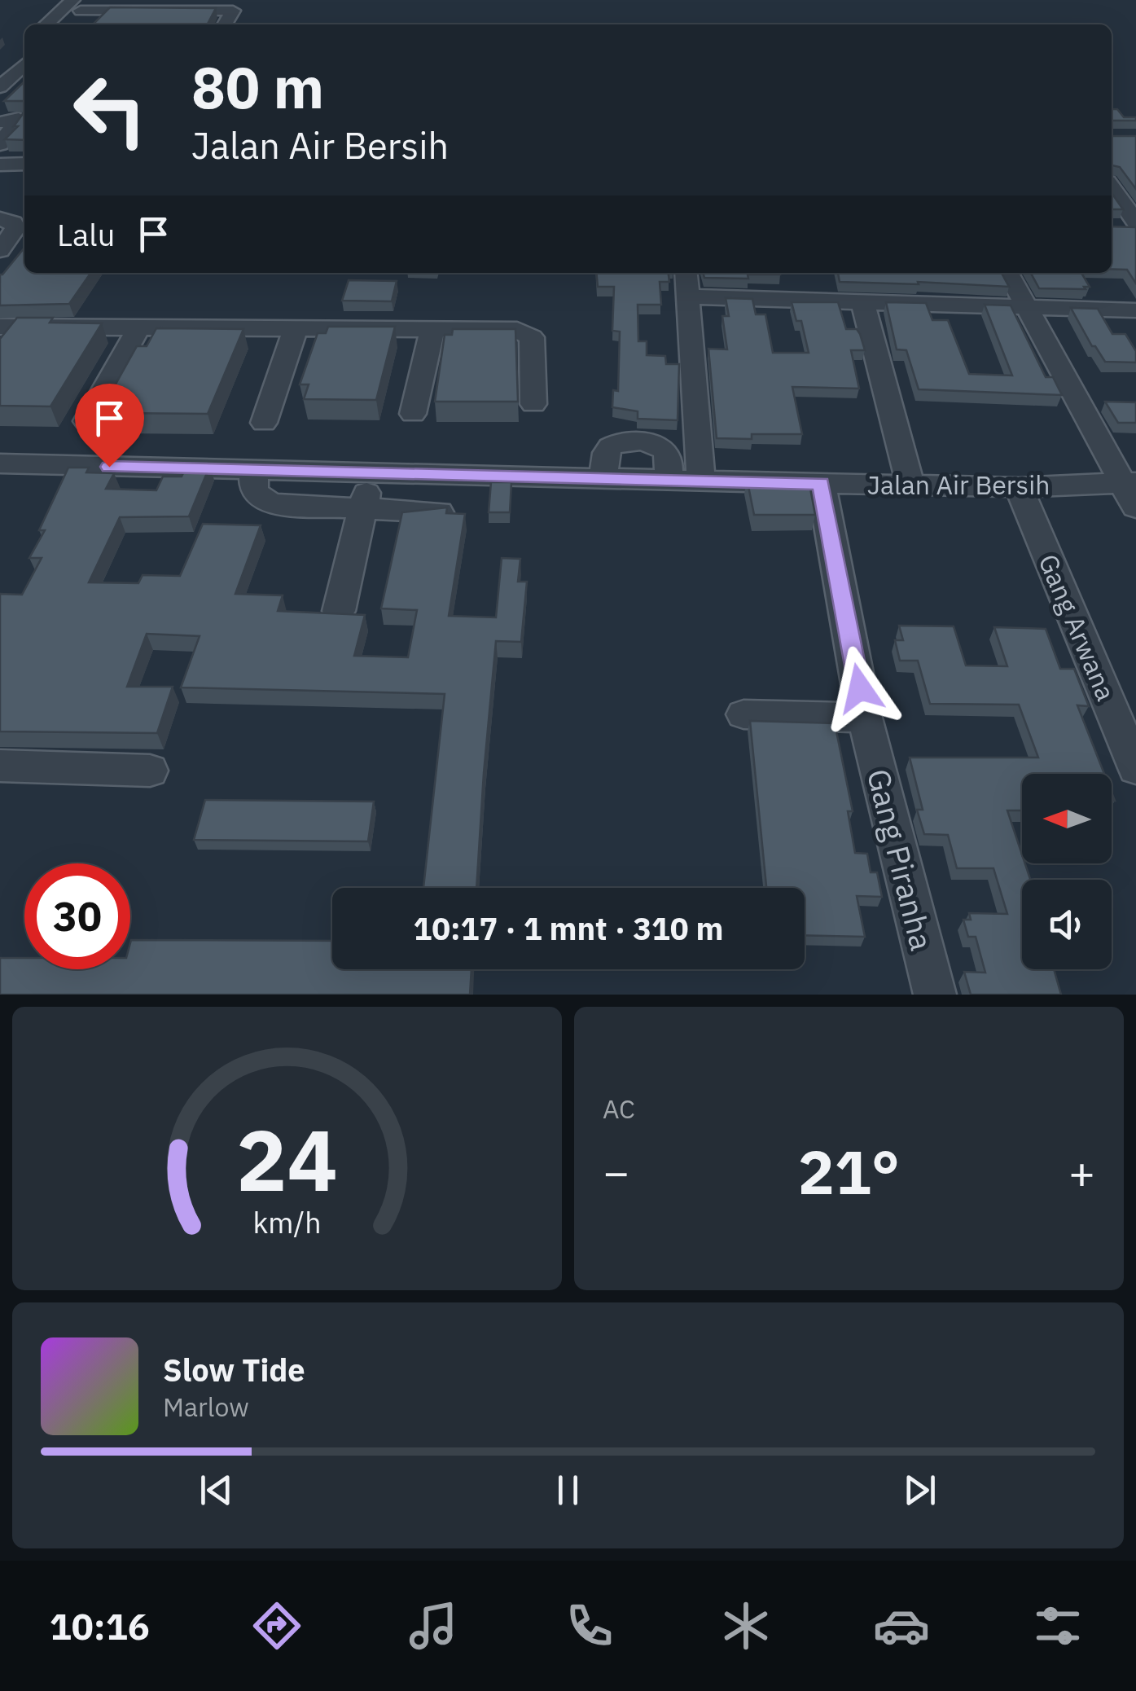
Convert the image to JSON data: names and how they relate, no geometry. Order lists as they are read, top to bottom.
{
  "streets": {
    "street": ["Jalan Air Bersih", "Gang Arwana", "Gang Piranha"]
  },
  "crossings": [
    ["Jalan Air Bersih", "Gang Arwana"],
    ["Jalan Air Bersih", "Gang Piranha"]
  ],
  "north": "left",
  "page": {
    "turn": ["80 m", "Jalan Air Bersih"],
    "then": "Lalu",
    "limit": "30",
    "trip": "10:17 · 1 mnt · 310 m",
    "tile": "AC",
    "heat": ["−", "21°", "+"],
    "song": ["Slow Tide", "Marlow"],
    "tabs": "10:16",
    "gauge": ["24", "km/h"]
  }
}
